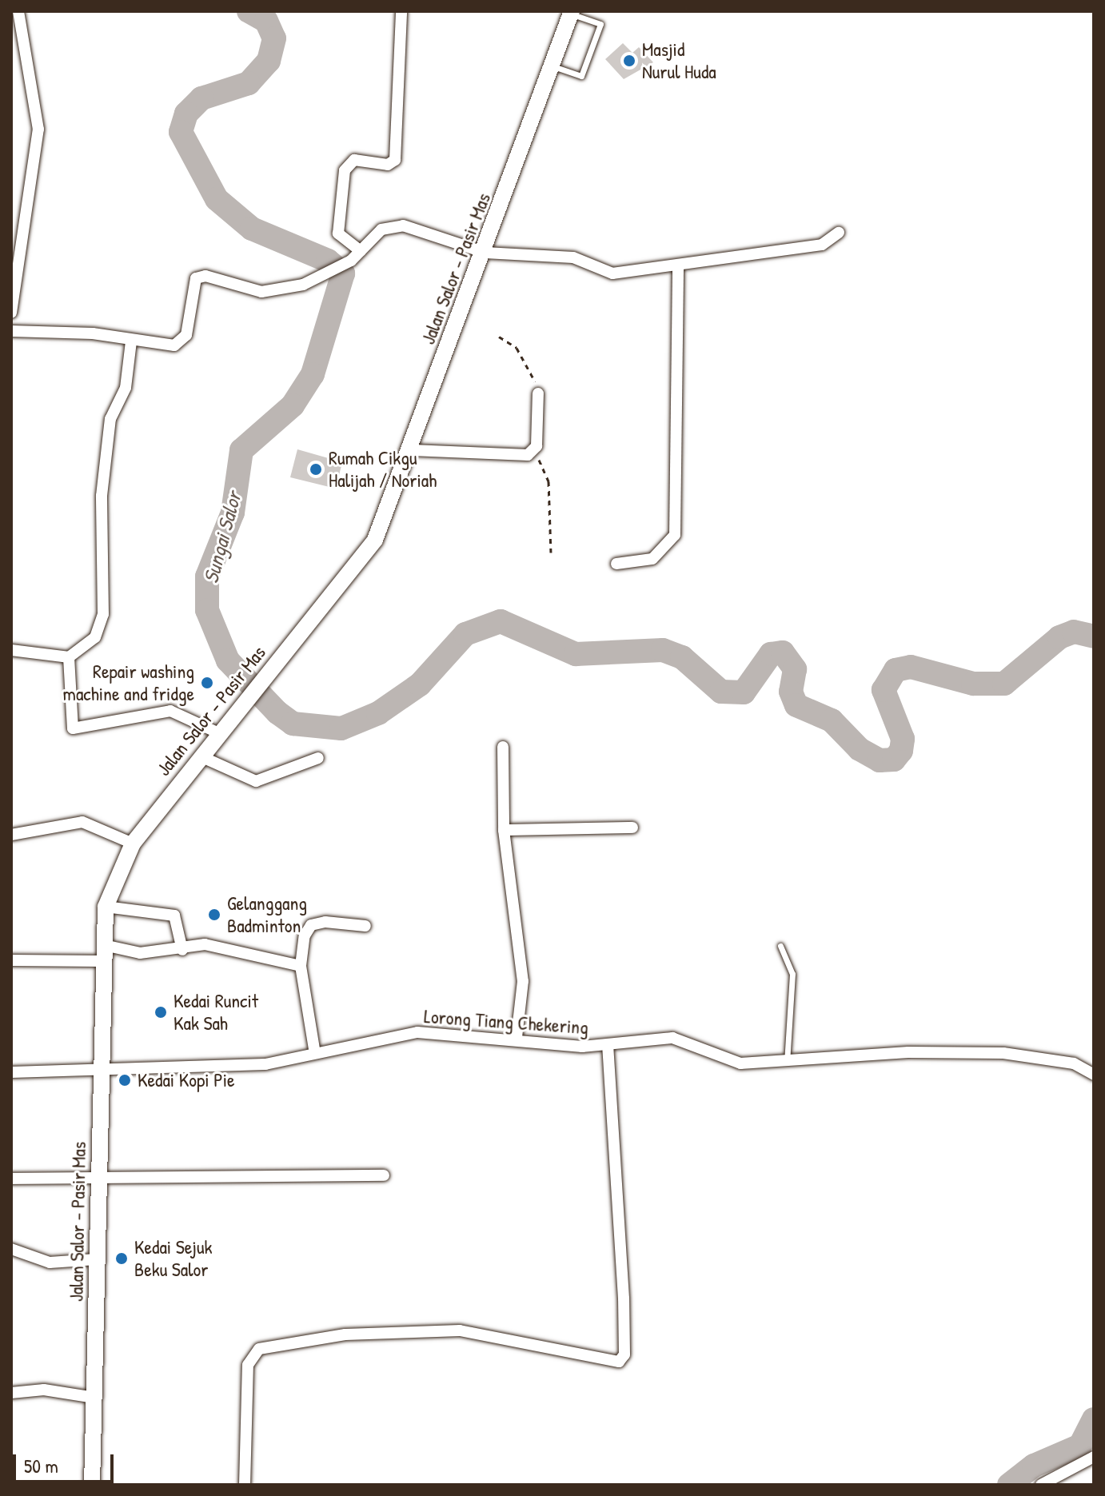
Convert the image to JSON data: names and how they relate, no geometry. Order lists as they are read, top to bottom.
{
  "streets": {
    "main road": ["Jalan Salor - Pasir Mas"],
    "street": ["Lorong Tiang Chekering"]
  },
  "crossings": [
    ["Jalan Salor - Pasir Mas", "Lorong Tiang Chekering"]
  ],
  "water": ["Sungai Salor"],
  "places": [
    "Masjid Nurul Huda",
    "Rumah Cikgu Halijah / Noriah",
    "Repair washing machine and fridge",
    "Gelanggang Badminton",
    "Kedai Runcit Kak Sah",
    "Kedai Kopi Pie",
    "Kedai Sejuk Beku Salor"
  ],
  "scale_bar": "50 m"
}
